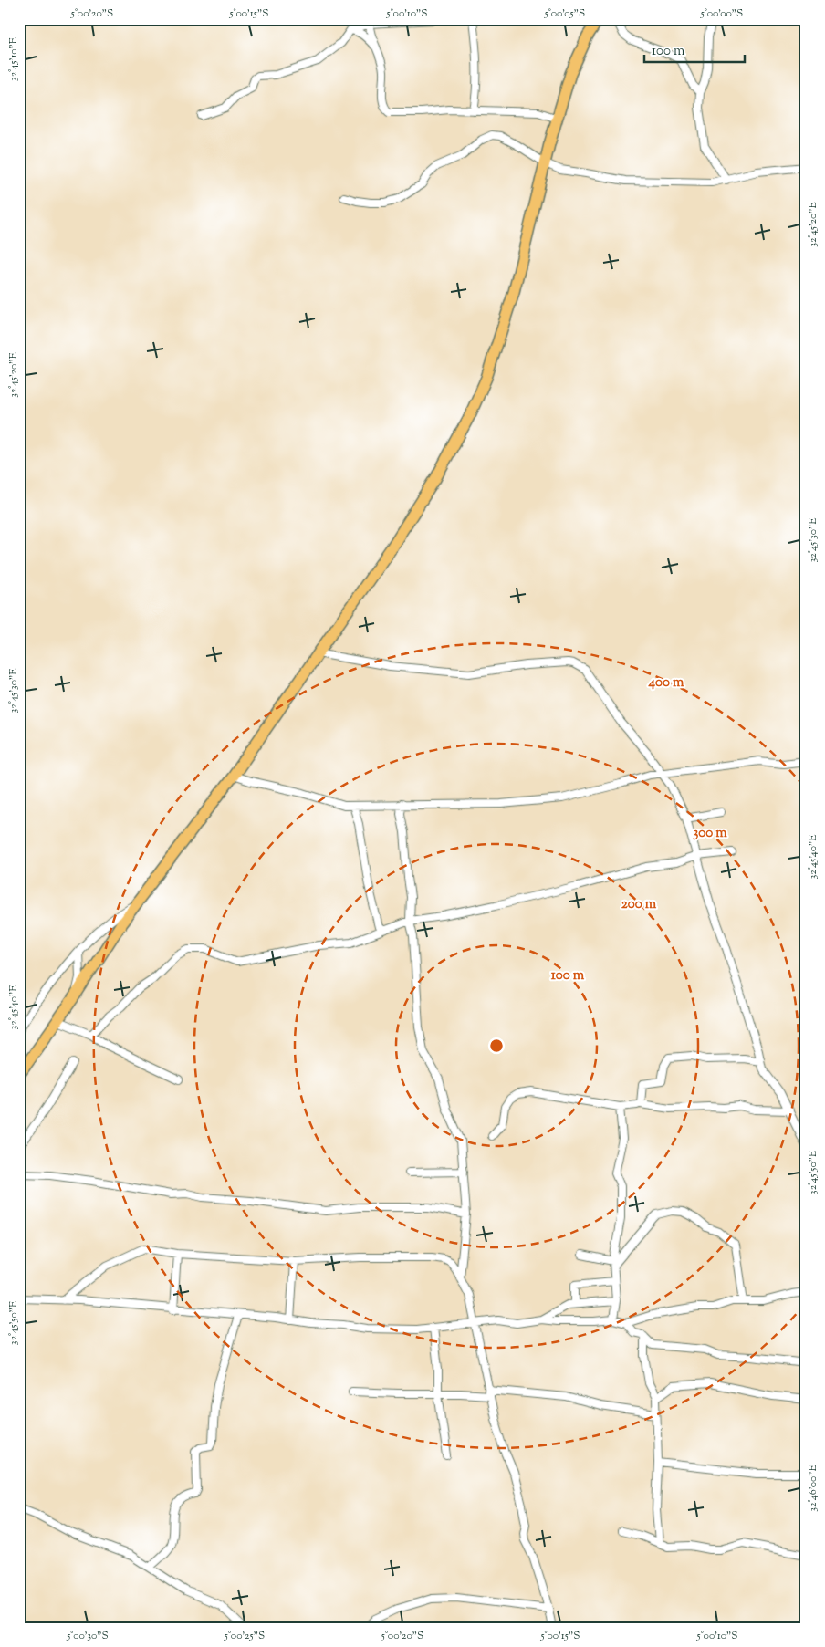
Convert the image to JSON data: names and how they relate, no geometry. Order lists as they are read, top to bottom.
{
  "scale_bar": "100 m",
  "coordinates": [
    "5°00'20\"S",
    "5°00'15\"S",
    "5°00'10\"S",
    "5°00'05\"S",
    "5°00'00\"S",
    "32°45'10\"E",
    "32°45'20\"E",
    "32°45'30\"E",
    "32°45'40\"E",
    "32°45'50\"E",
    "32°46'00\"E",
    "5°00'30\"S",
    "5°00'25\"S"
  ],
  "rings": [
    "400 m",
    "300 m",
    "200 m",
    "100 m"
  ]
}
